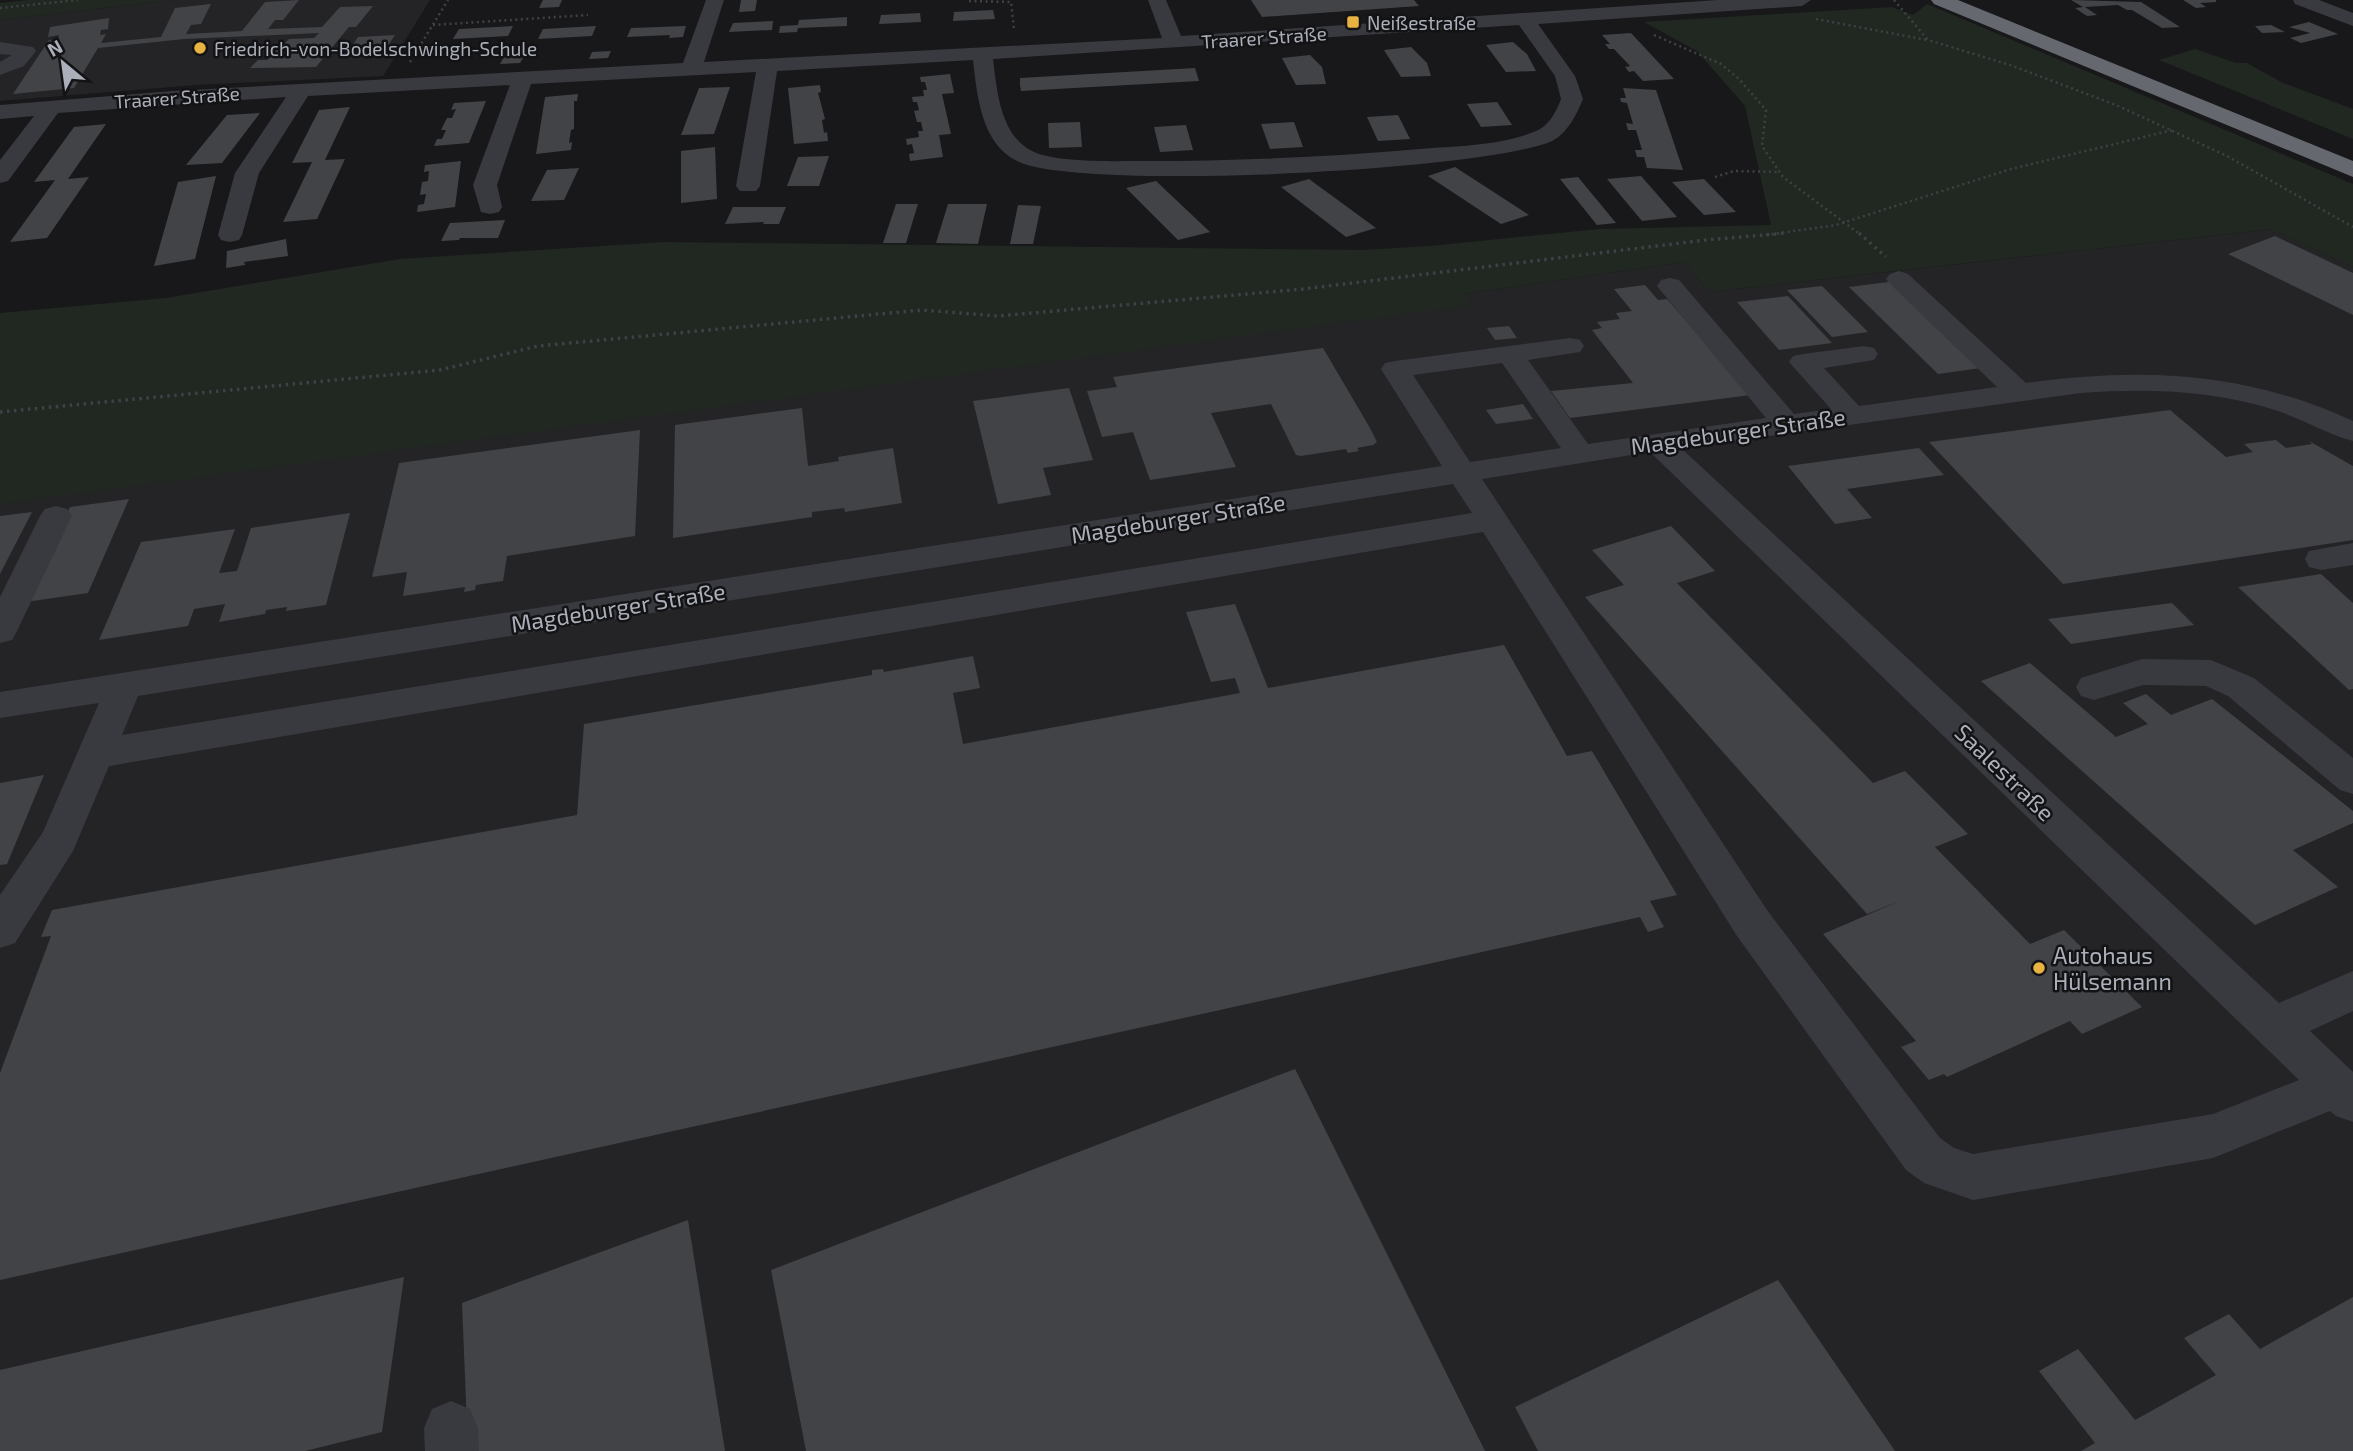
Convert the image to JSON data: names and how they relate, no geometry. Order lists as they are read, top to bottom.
{
  "streets": {
    "street": ["Traarer Straße", "Magdeburger Straße", "Saalestraße"]
  },
  "crossings": [
    ["Magdeburger Straße", "Saalestraße"]
  ],
  "places": {
    "transit": ["Neißestraße"],
    "other": ["Friedrich-von-Bodelschwingh-Schule", "Autohaus Hülsemann"]
  },
  "north": "top left"
}
